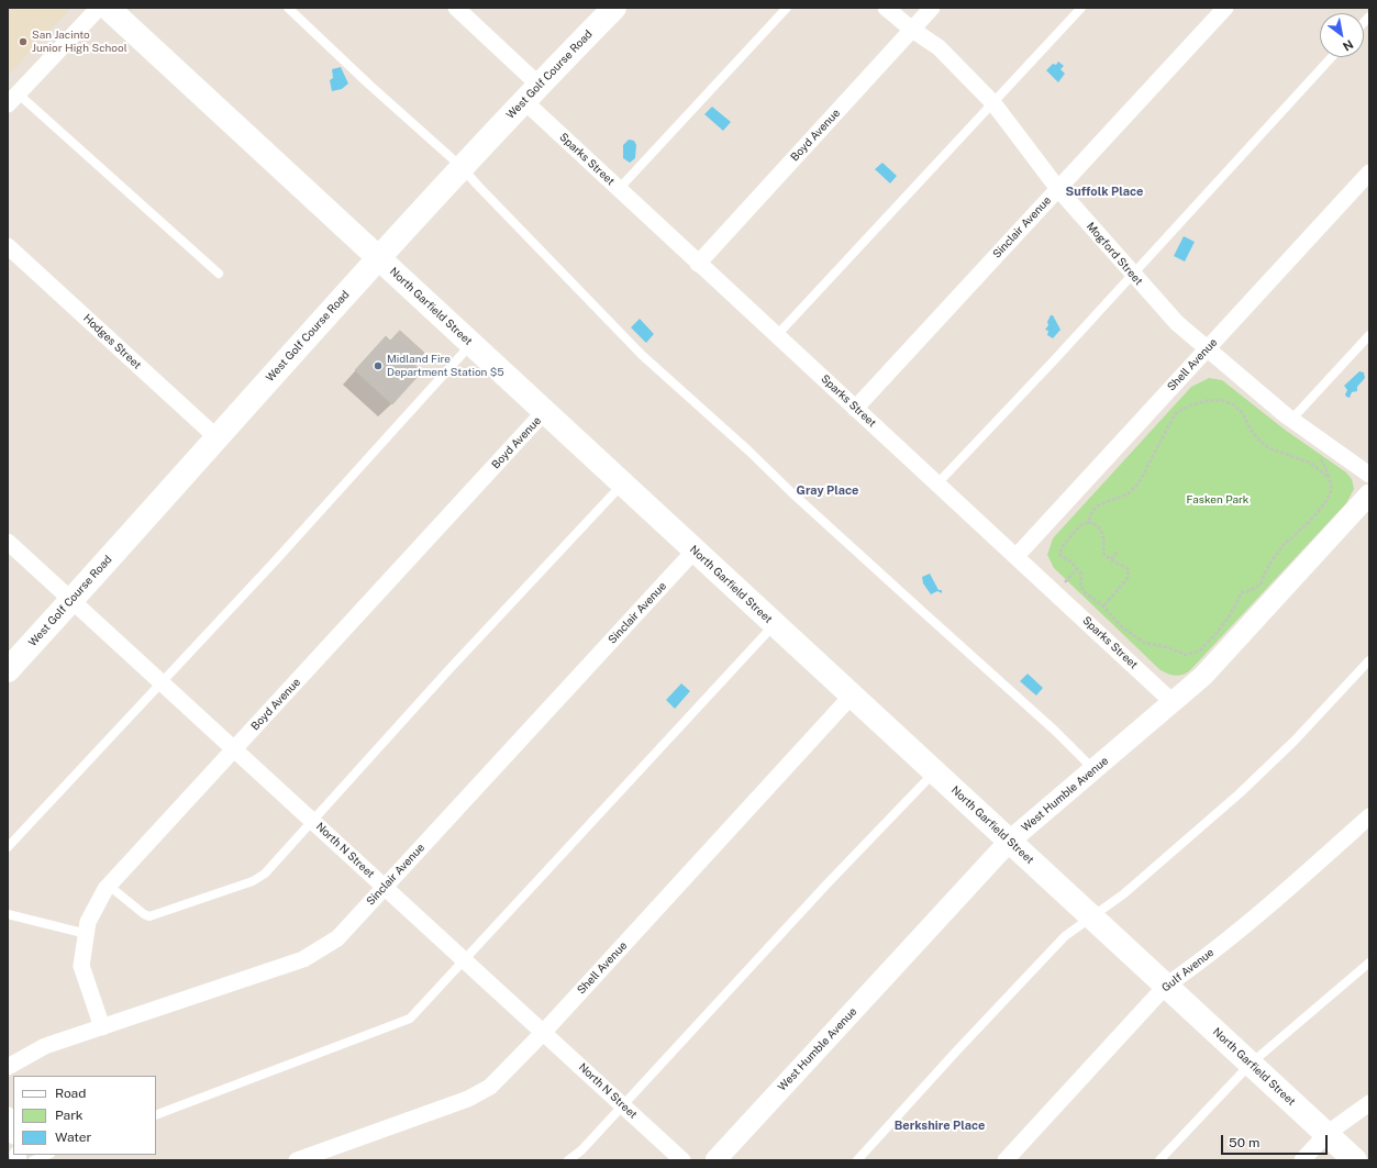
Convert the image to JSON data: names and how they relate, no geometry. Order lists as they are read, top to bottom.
{
  "streets": {
    "main road": ["West Golf Course Road", "North Garfield Street"],
    "street": [
      "Boyd Avenue",
      "Sparks Street",
      "Sinclair Avenue",
      "Mogford Street",
      "Hodges Street",
      "Shell Avenue",
      "West Humble Avenue",
      "North N Street",
      "Gulf Avenue"
    ]
  },
  "crossings": [
    ["West Golf Course Road", "Sparks Street"],
    ["West Golf Course Road", "North Garfield Street"],
    ["West Golf Course Road", "Hodges Street"],
    ["West Golf Course Road", "North N Street"],
    ["Boyd Avenue", "Sparks Street"],
    ["Boyd Avenue", "Sinclair Avenue"],
    ["Boyd Avenue", "Mogford Street"],
    ["Boyd Avenue", "North Garfield Street"],
    ["Boyd Avenue", "North N Street"],
    ["Sparks Street", "Sinclair Avenue"],
    ["Sparks Street", "Shell Avenue"],
    ["Sparks Street", "West Humble Avenue"],
    ["Sinclair Avenue", "Mogford Street"],
    ["Sinclair Avenue", "North Garfield Street"],
    ["Sinclair Avenue", "North N Street"],
    ["Mogford Street", "Shell Avenue"],
    ["North Garfield Street", "Shell Avenue"],
    ["North Garfield Street", "West Humble Avenue"],
    ["North Garfield Street", "Gulf Avenue"],
    ["Shell Avenue", "North N Street"]
  ],
  "districts": ["Suffolk Place", "Gray Place", "Berkshire Place"],
  "parks": ["Fasken Park"],
  "places": ["San Jacinto Junior High School", "Midland Fire Department Station $5"],
  "legend": ["Road", "Park", "Water"],
  "scale_bar": "50 m",
  "north": "bottom right"
}
